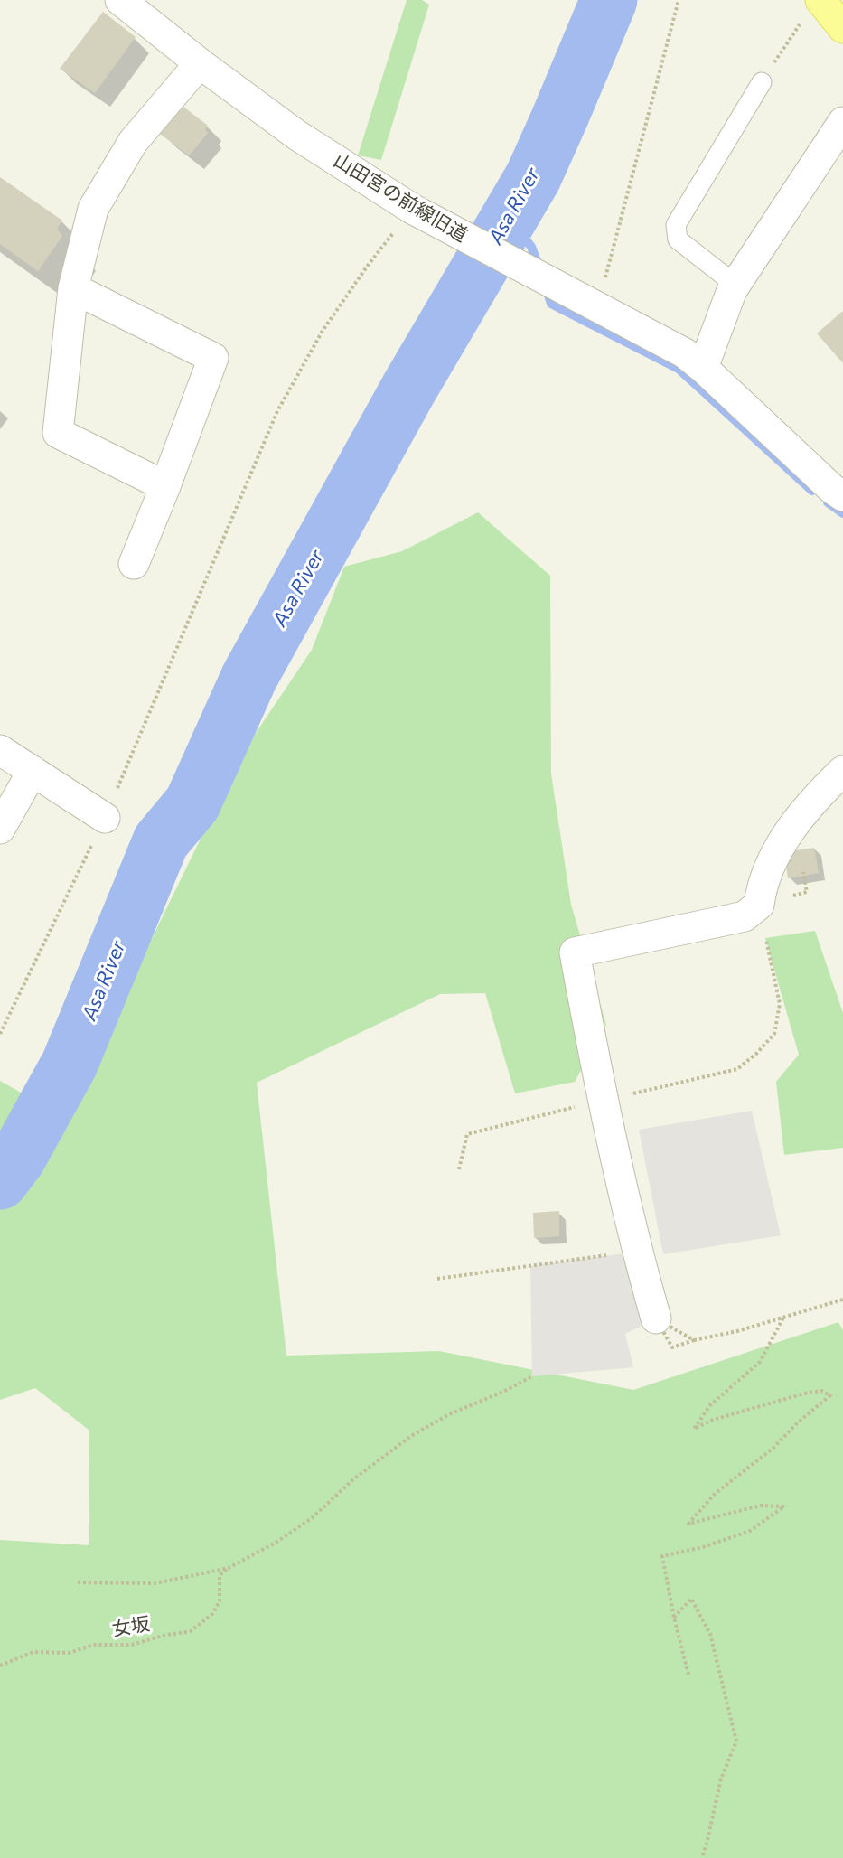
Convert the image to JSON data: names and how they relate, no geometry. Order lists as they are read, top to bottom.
{
  "streets": {
    "street": ["山田宮の前線旧道"],
    "path": ["女坂"]
  },
  "water": ["Asa River"]
}
